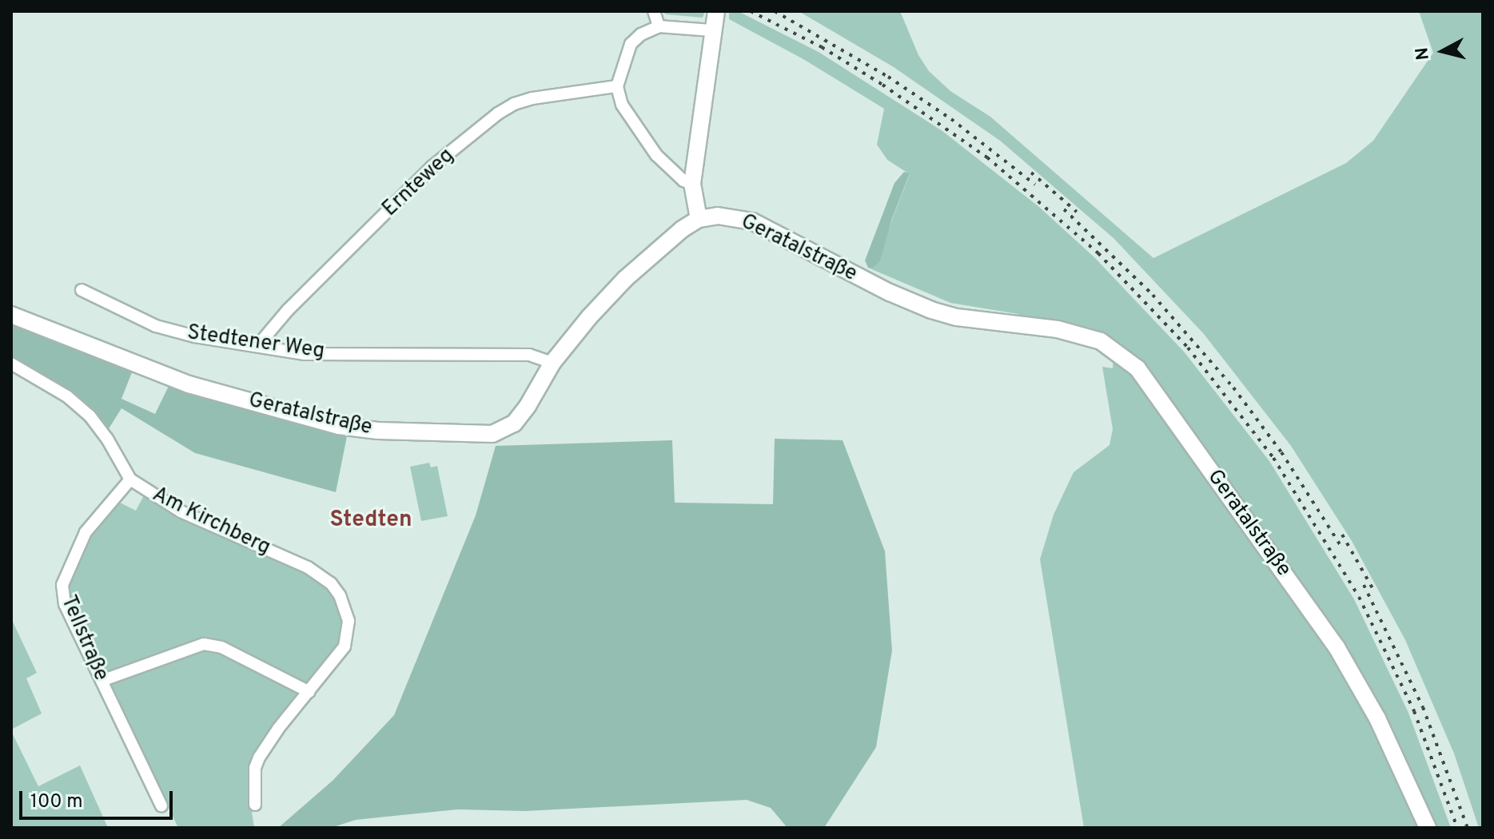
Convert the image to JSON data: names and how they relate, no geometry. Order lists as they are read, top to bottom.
{
  "streets": {
    "street": [
      "Ernteweg",
      "Geratalstraße",
      "Stedtener Weg",
      "Am Kirchberg",
      "Tellstraße"
    ]
  },
  "crossings": [
    ["Ernteweg", "Stedtener Weg"],
    ["Geratalstraße", "Stedtener Weg"],
    ["Am Kirchberg", "Tellstraße"]
  ],
  "districts": ["Stedten"],
  "scale_bar": "100 m",
  "north": "left"
}
